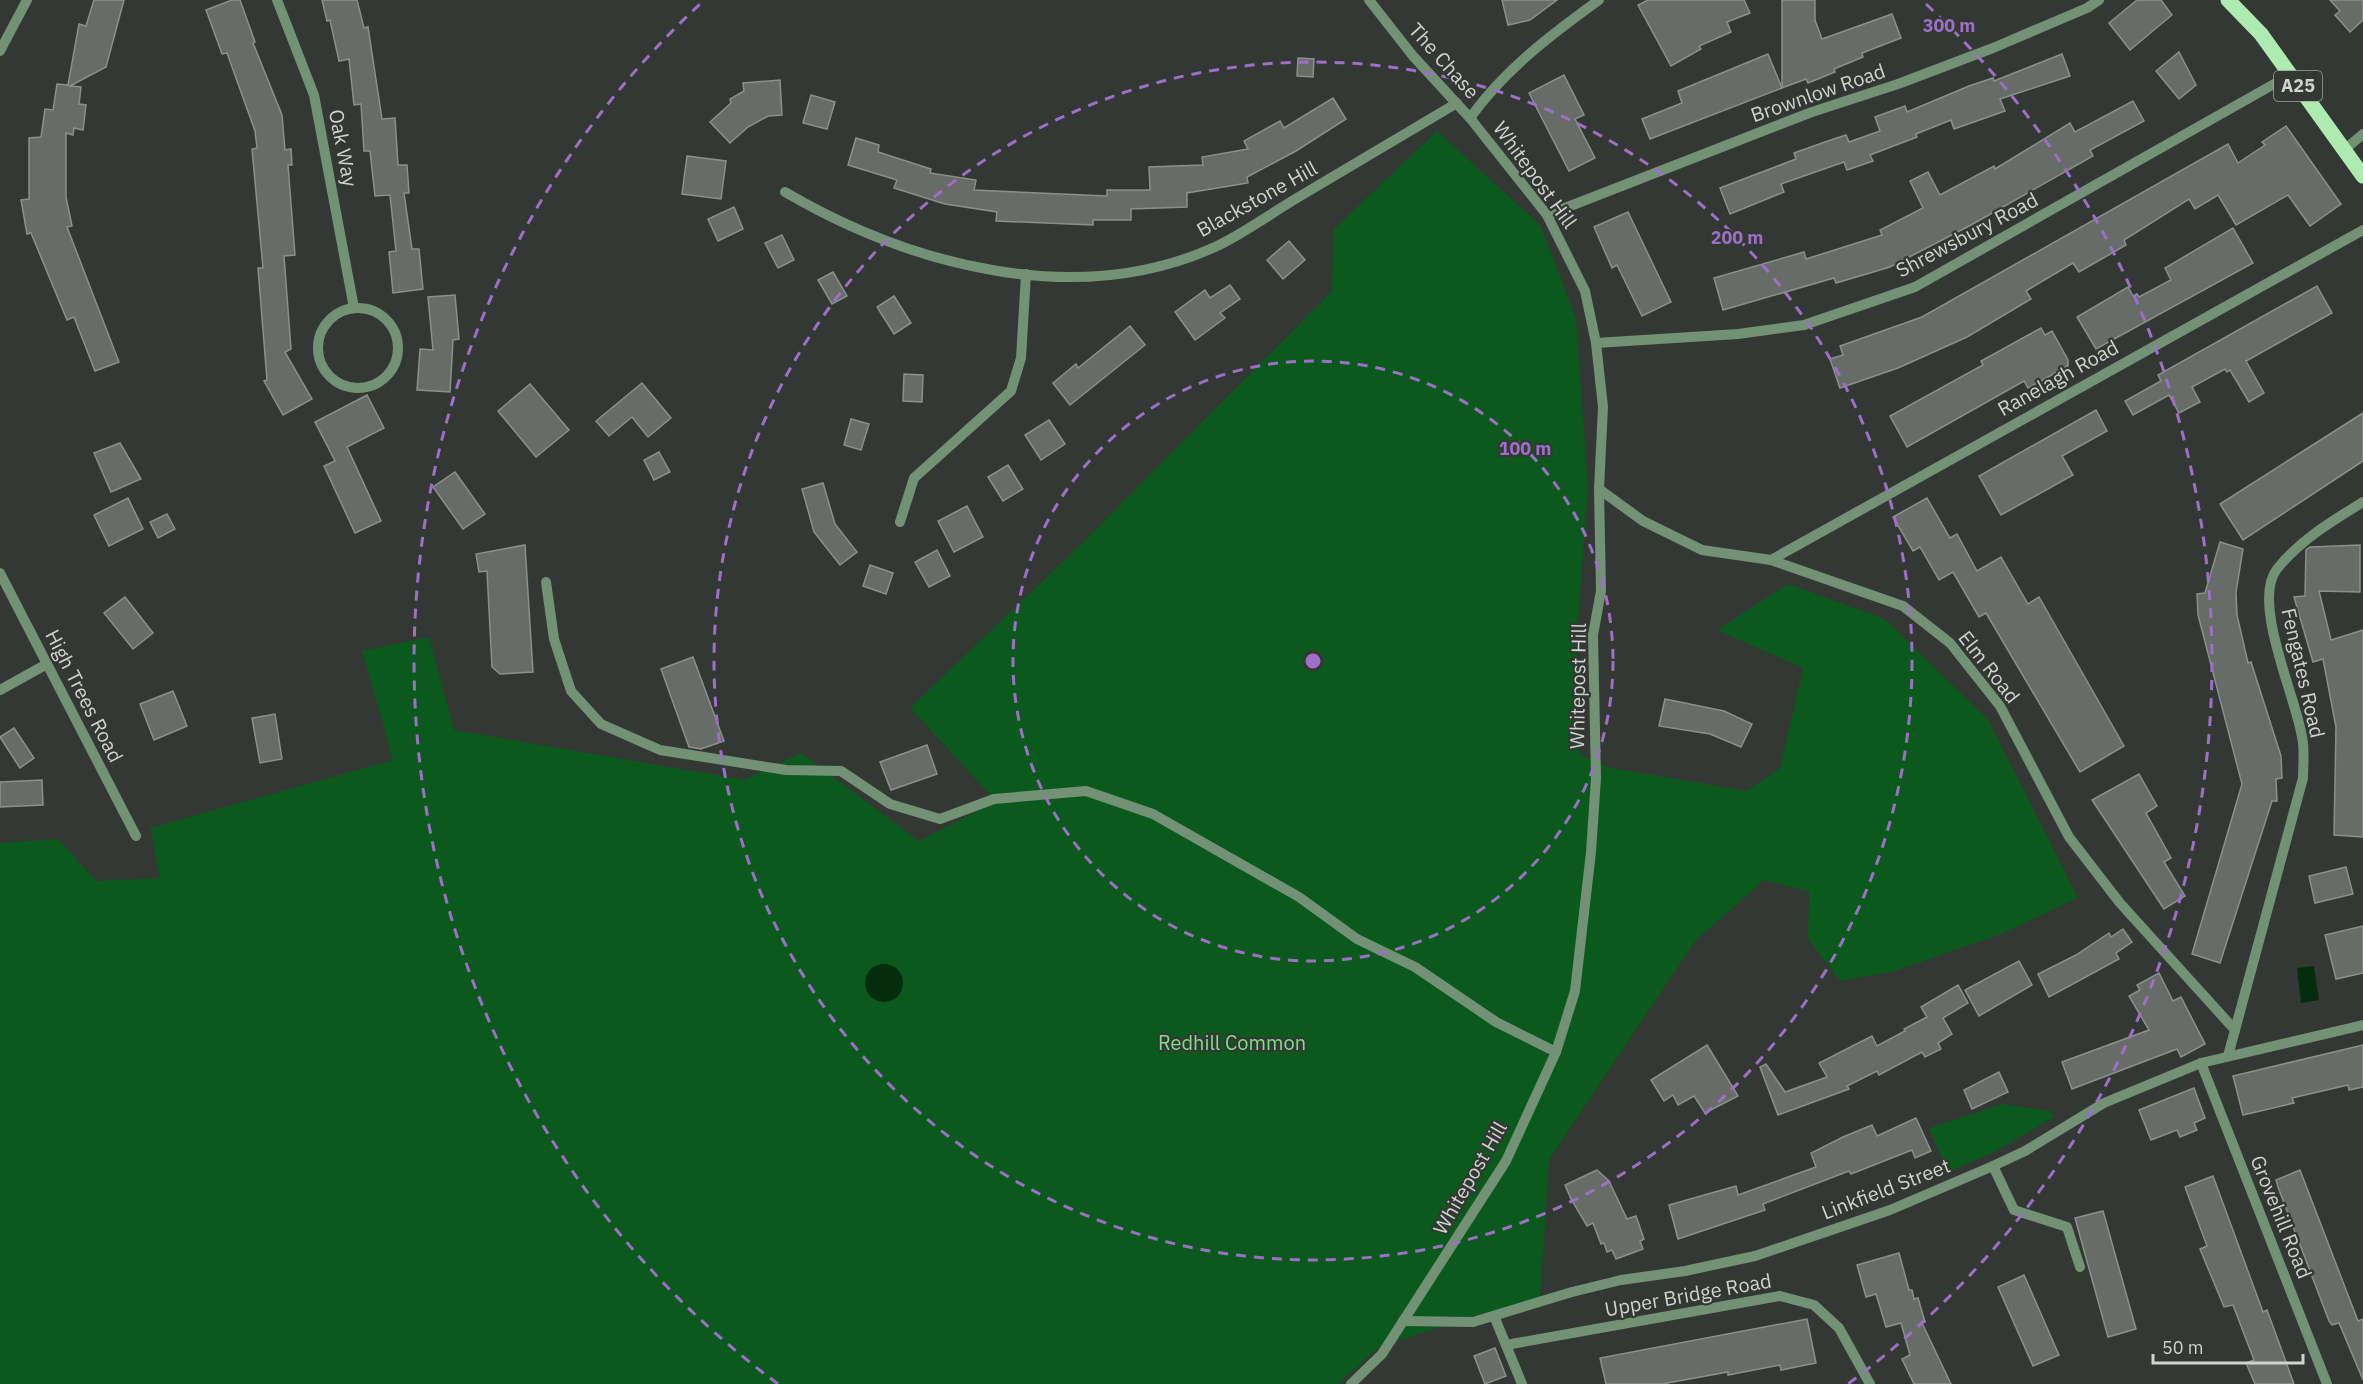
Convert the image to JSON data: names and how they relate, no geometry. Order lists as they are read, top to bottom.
{
  "streets": {
    "main road": ["A25"],
    "street": [
      "The Chase",
      "Brownlow Road",
      "Oak Way",
      "Whitepost Hill",
      "Blackstone Hill",
      "Shrewsbury Road",
      "Ranelagh Road",
      "Elm Road",
      "Fengates Road",
      "High Trees Road",
      "Linkfield Street",
      "Grovehill Road",
      "Upper Bridge Road"
    ]
  },
  "crossings": [
    ["The Chase", "Whitepost Hill"],
    ["The Chase", "Blackstone Hill"],
    ["A25", "Shrewsbury Road"],
    ["Brownlow Road", "Whitepost Hill"],
    ["Whitepost Hill", "Shrewsbury Road"],
    ["Whitepost Hill", "Elm Road"],
    ["Whitepost Hill", "Linkfield Street"],
    ["Ranelagh Road", "Elm Road"],
    ["Elm Road", "Fengates Road"],
    ["Linkfield Street", "Grovehill Road"]
  ],
  "parks": ["Redhill Common"],
  "scale_bar": "50 m",
  "rings": ["300 m", "200 m", "100 m"]
}
